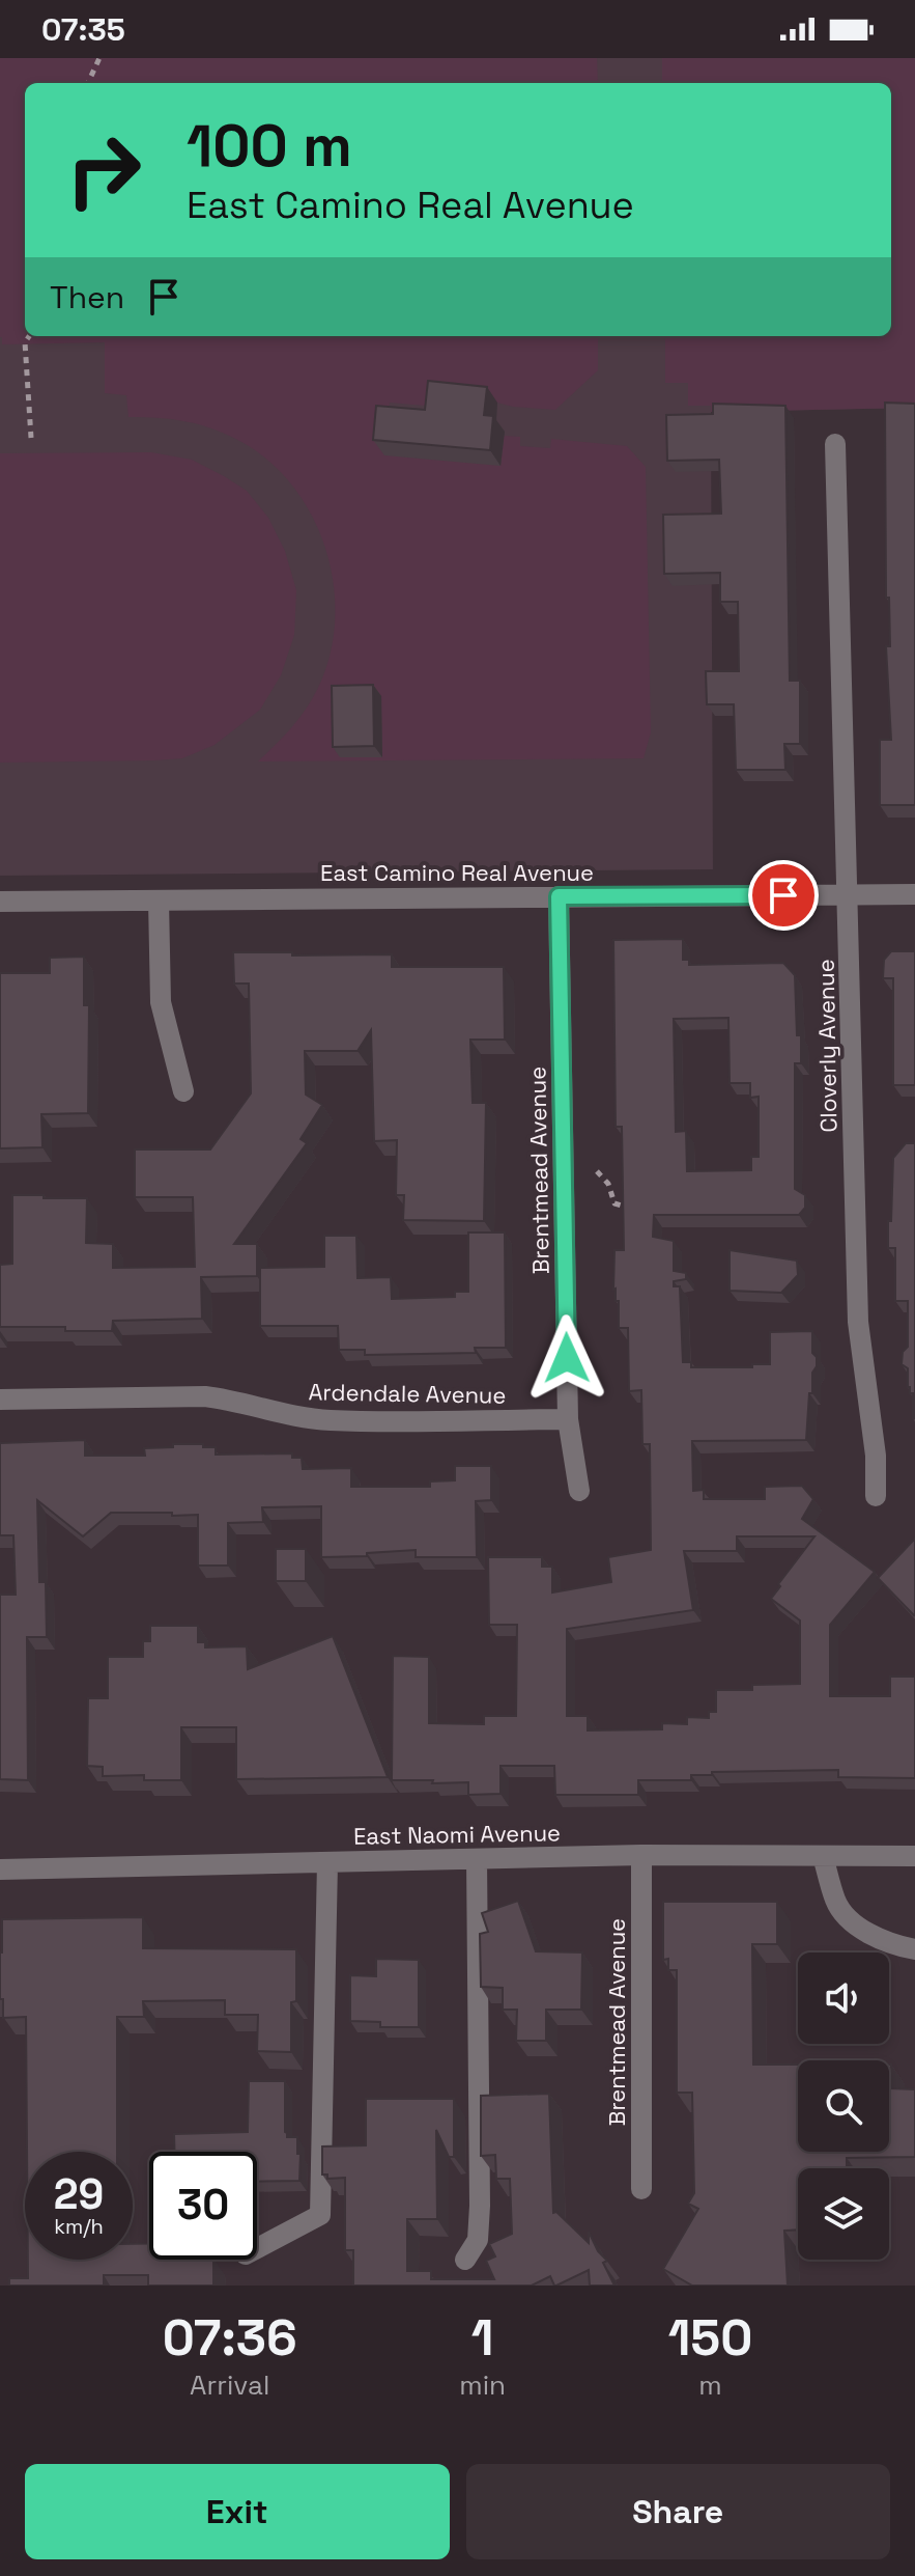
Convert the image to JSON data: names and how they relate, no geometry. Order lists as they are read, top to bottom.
{
  "streets": {
    "street": [
      "East Camino Real Avenue",
      "Cloverly Avenue",
      "Brentmead Avenue",
      "Ardendale Avenue",
      "East Naomi Avenue"
    ]
  },
  "crossings": [
    ["East Camino Real Avenue", "Cloverly Avenue"],
    ["East Camino Real Avenue", "Brentmead Avenue"],
    ["Brentmead Avenue", "Ardendale Avenue"],
    ["Brentmead Avenue", "East Naomi Avenue"]
  ],
  "page": {
    "status": "07:35",
    "turn": ["100 m", "East Camino Real Avenue"],
    "then": "Then",
    "speed": "29 km/h",
    "limit": "30",
    "eta": [
      "07:36",
      "Arrival",
      "1",
      "min",
      "150",
      "m"
    ],
    "buttons": ["Exit", "Share"]
  }
}
